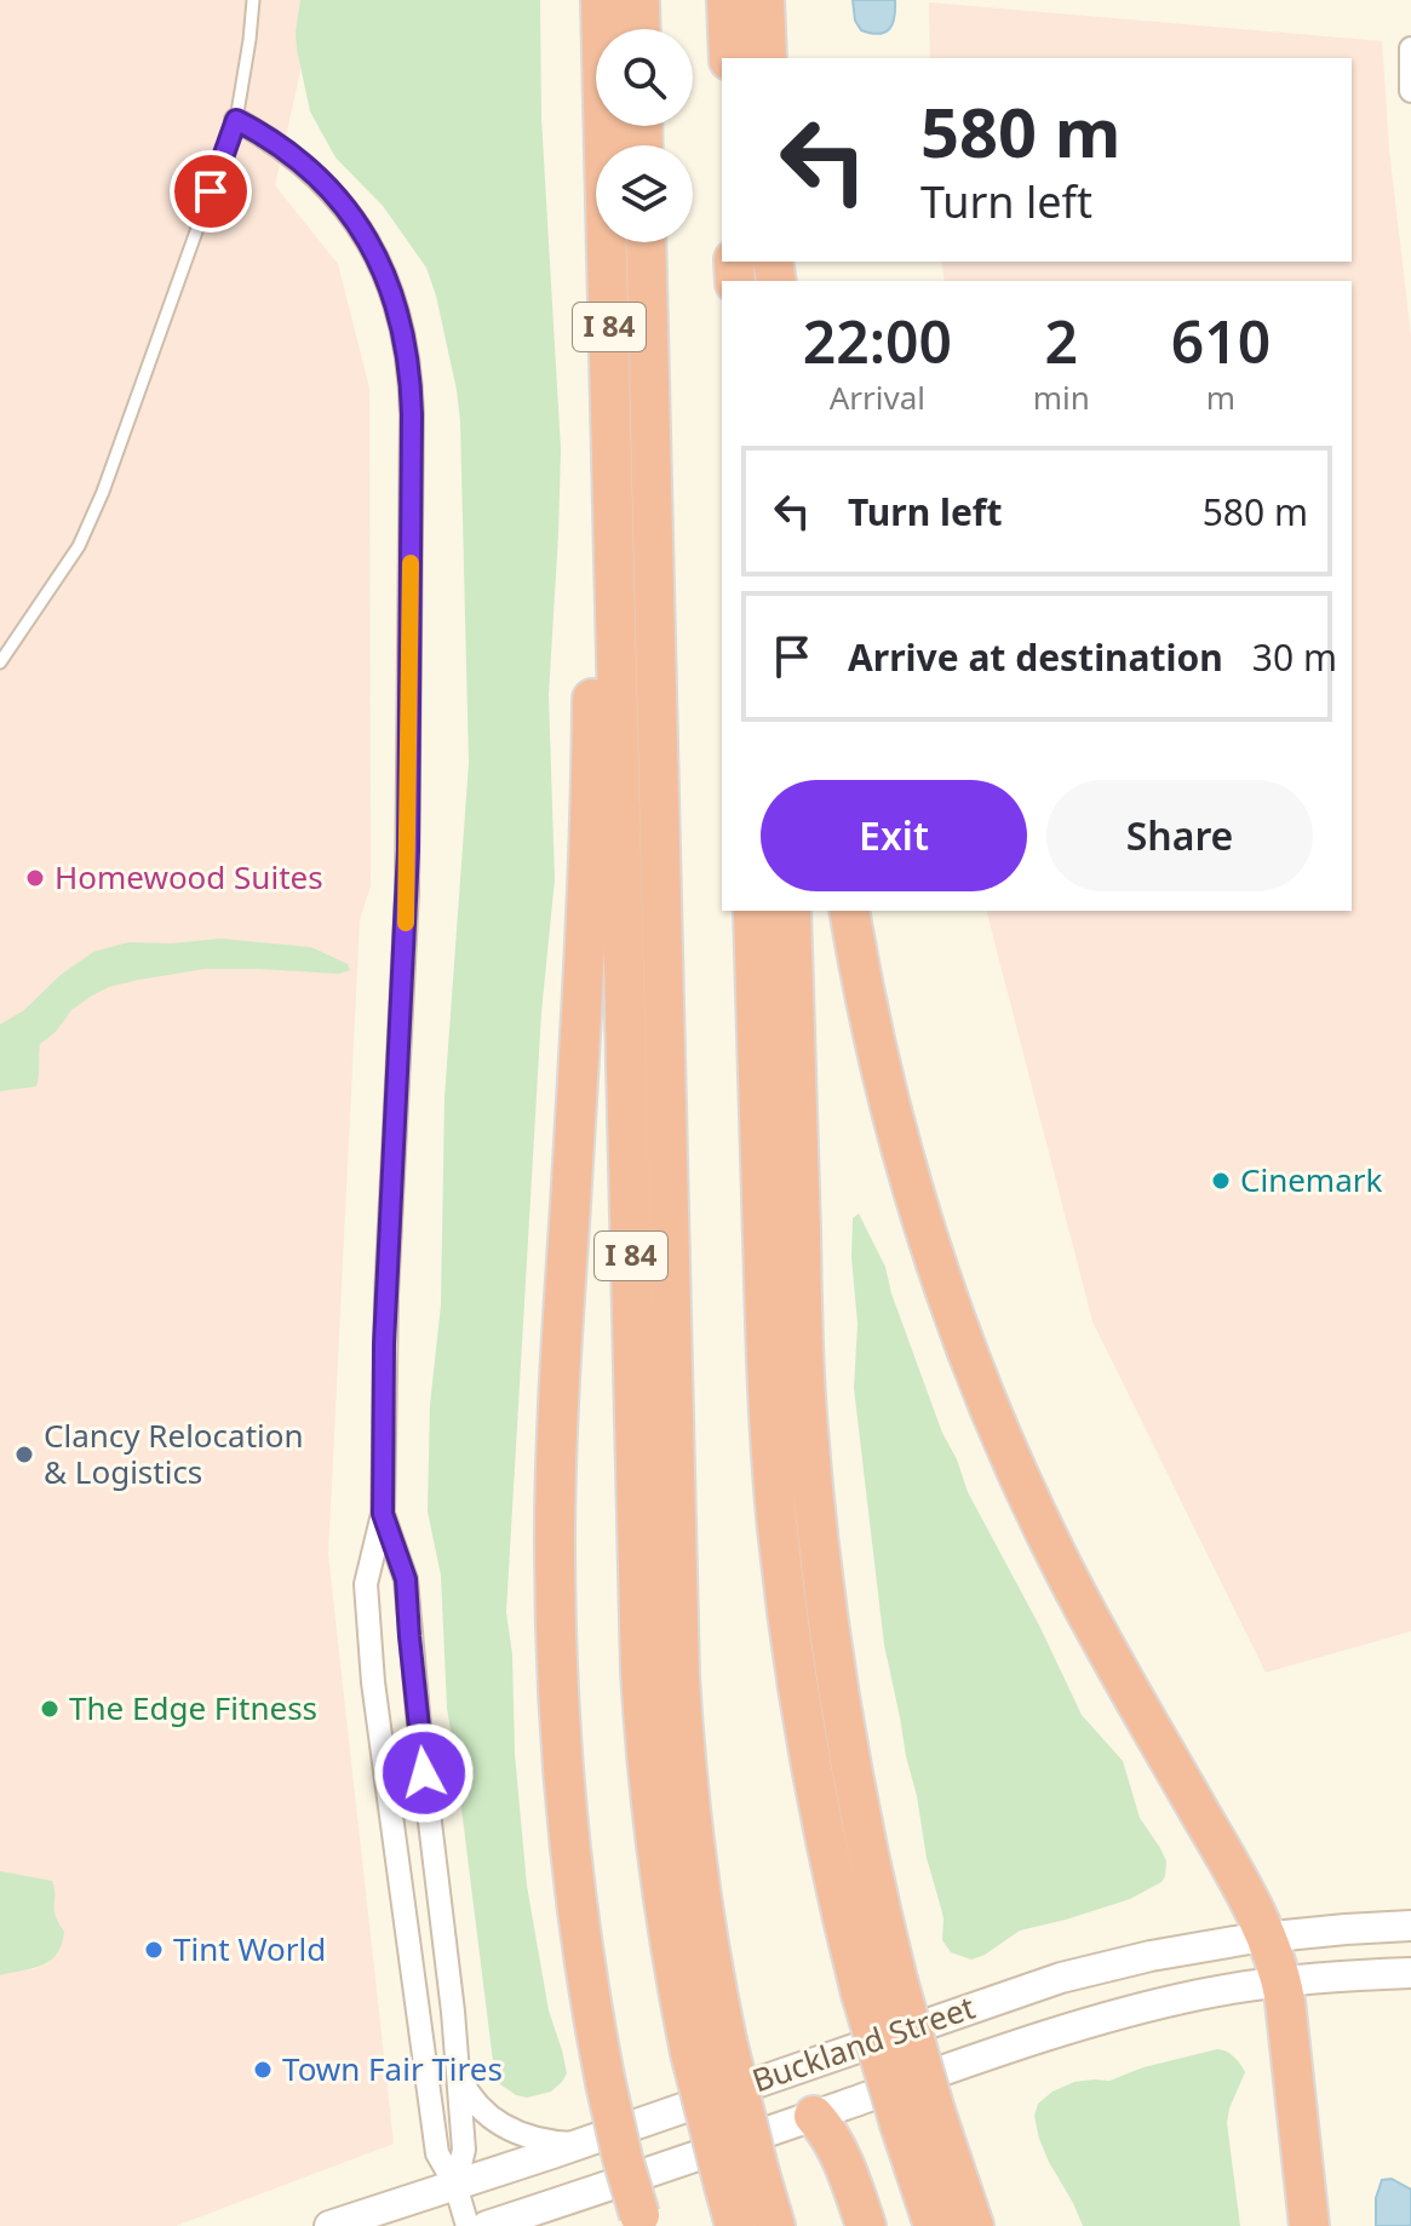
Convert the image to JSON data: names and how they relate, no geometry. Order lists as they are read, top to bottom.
{
  "streets": {
    "highway": ["I 84"],
    "main road": ["Buckland Street"]
  },
  "places": [
    "Homewood Suites",
    "Cinemark",
    "Clancy Relocation & Logistics",
    "The Edge Fitness",
    "Tint World",
    "Town Fair Tires"
  ],
  "page": {
    "turn": ["580 m", "Turn left"],
    "eta": [
      "22:00",
      "Arrival",
      "2",
      "min",
      "610",
      "m"
    ],
    "list": [
      {
        "name": "Turn left",
        "value": "580 m"
      },
      {
        "name": "Arrive at destination",
        "value": "30 m"
      }
    ],
    "buttons": ["Exit", "Share"]
  }
}
